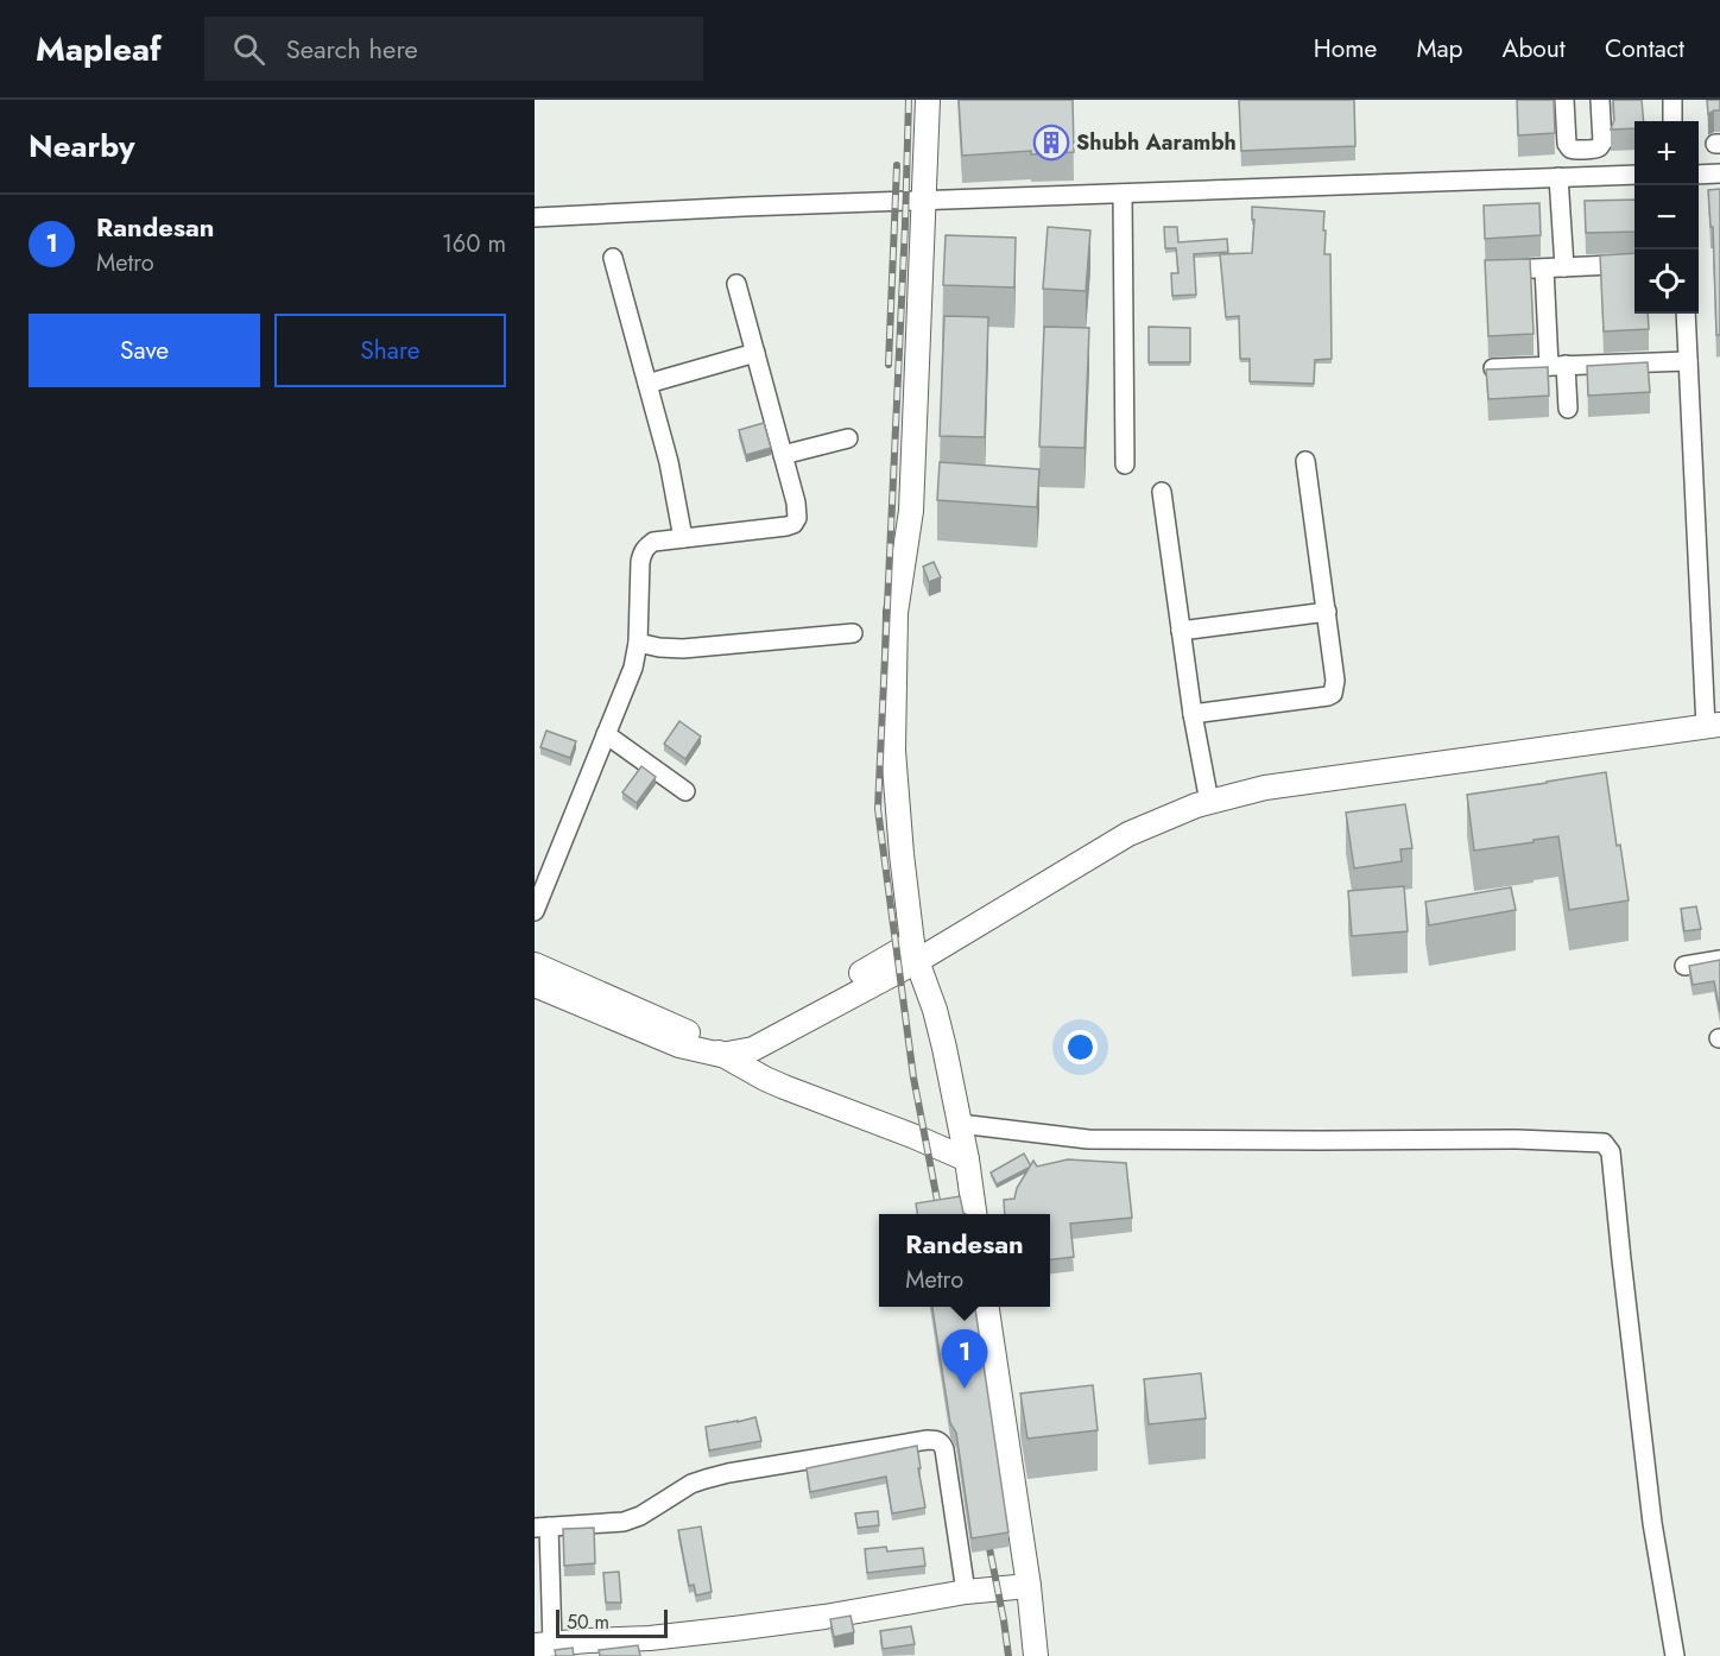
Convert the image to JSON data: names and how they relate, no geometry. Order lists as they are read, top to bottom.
{
  "places": {
    "building": ["Shubh Aarambh"]
  },
  "scale_bar": "50 m",
  "page": {
    "header": "Mapleaf",
    "search": "Search here",
    "nav": [
      "Home",
      "Map",
      "About",
      "Contact"
    ],
    "heading": "Nearby",
    "map_buttons": ["+", "−"],
    "list": [
      {
        "mark": "1",
        "name": "Randesan",
        "note": "Metro",
        "value": "160 m"
      }
    ],
    "buttons": ["Save", "Share"],
    "popup": ["Randesan", "Metro"],
    "pins": "1",
    "scale": "50 m"
  }
}
